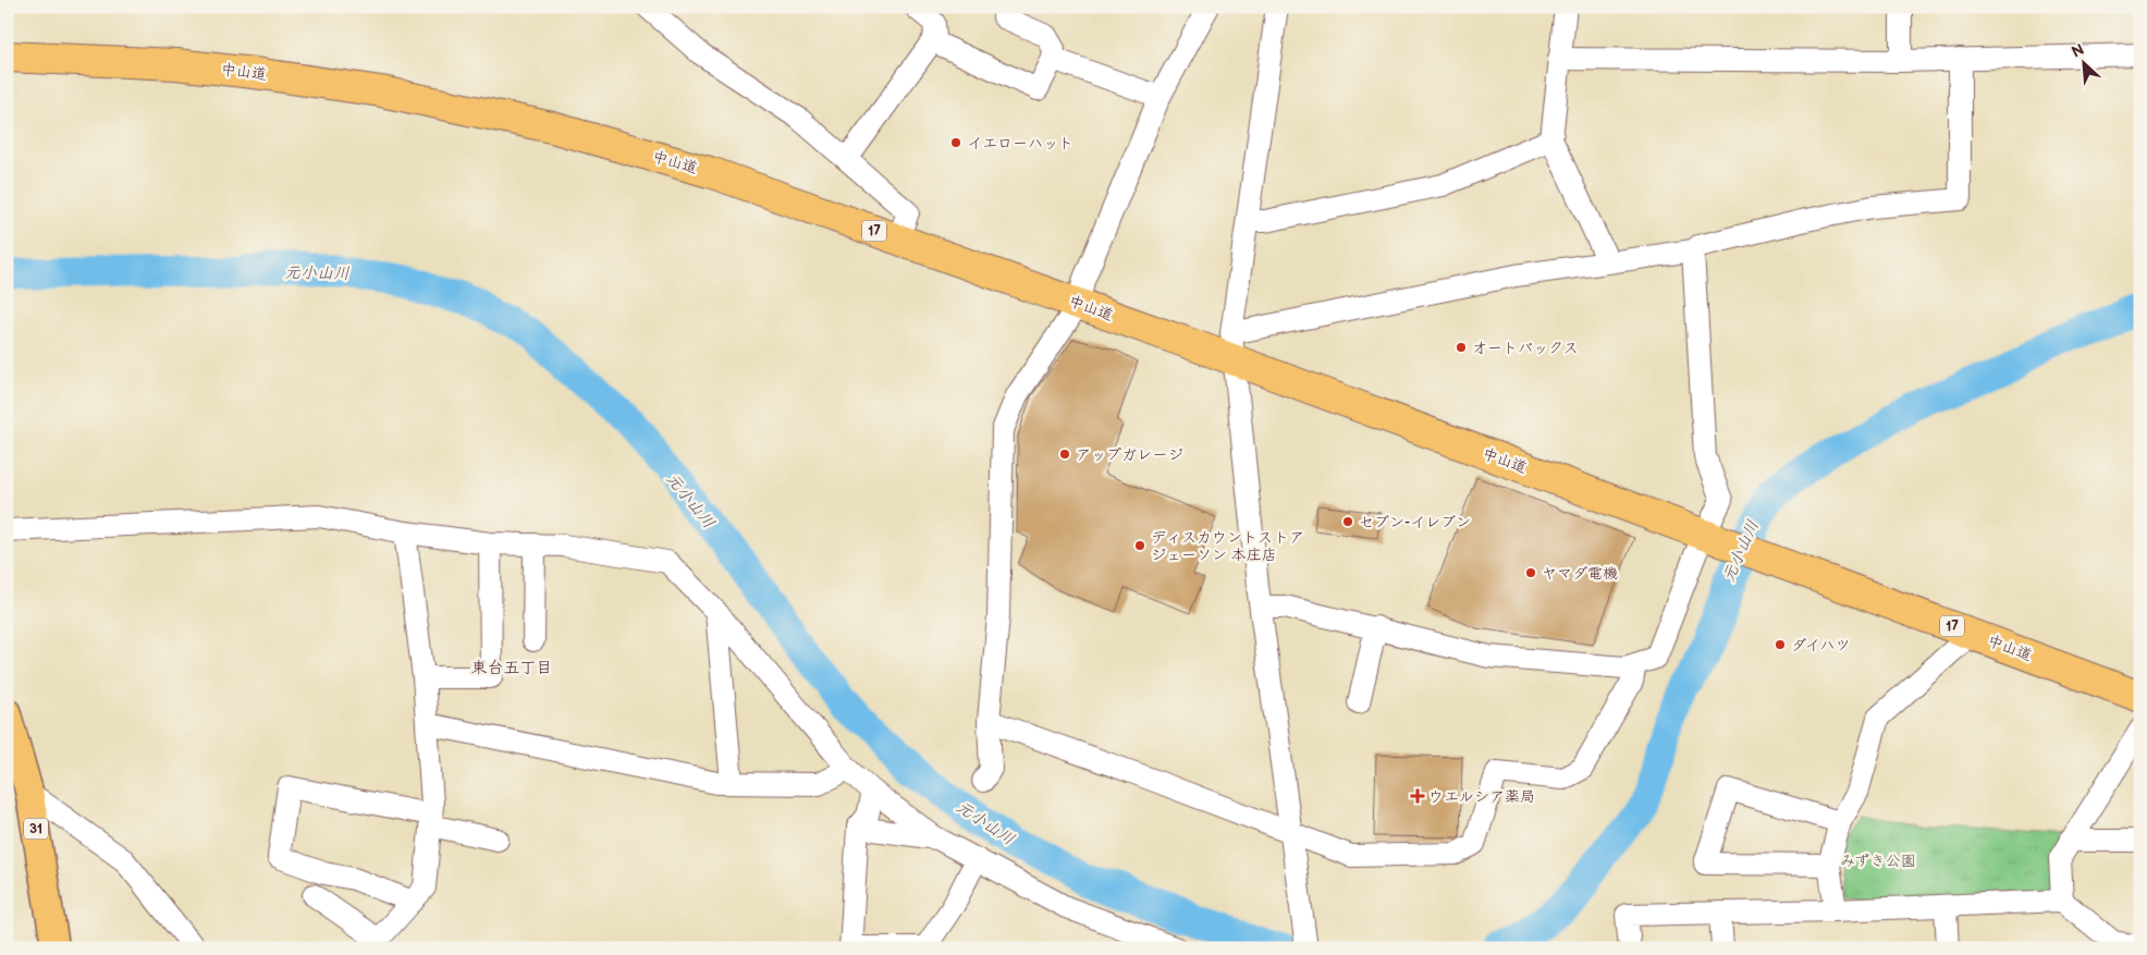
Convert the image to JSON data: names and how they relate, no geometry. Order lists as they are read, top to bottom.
{
  "streets": {
    "highway": ["中山道", "17"],
    "main road": ["31"]
  },
  "districts": ["東台五丁目"],
  "water": ["元小山川"],
  "parks": ["みずき公園"],
  "places": {
    "other": [
      "イエローハット",
      "オートバックス",
      "アップガレージ",
      "セブン-イレブン",
      "ディスカウントストア ジェーソン 本庄店",
      "ヤマダ電機",
      "ダイハツ"
    ],
    "health": ["ウエルシア薬局"]
  },
  "north": "top left"
}
